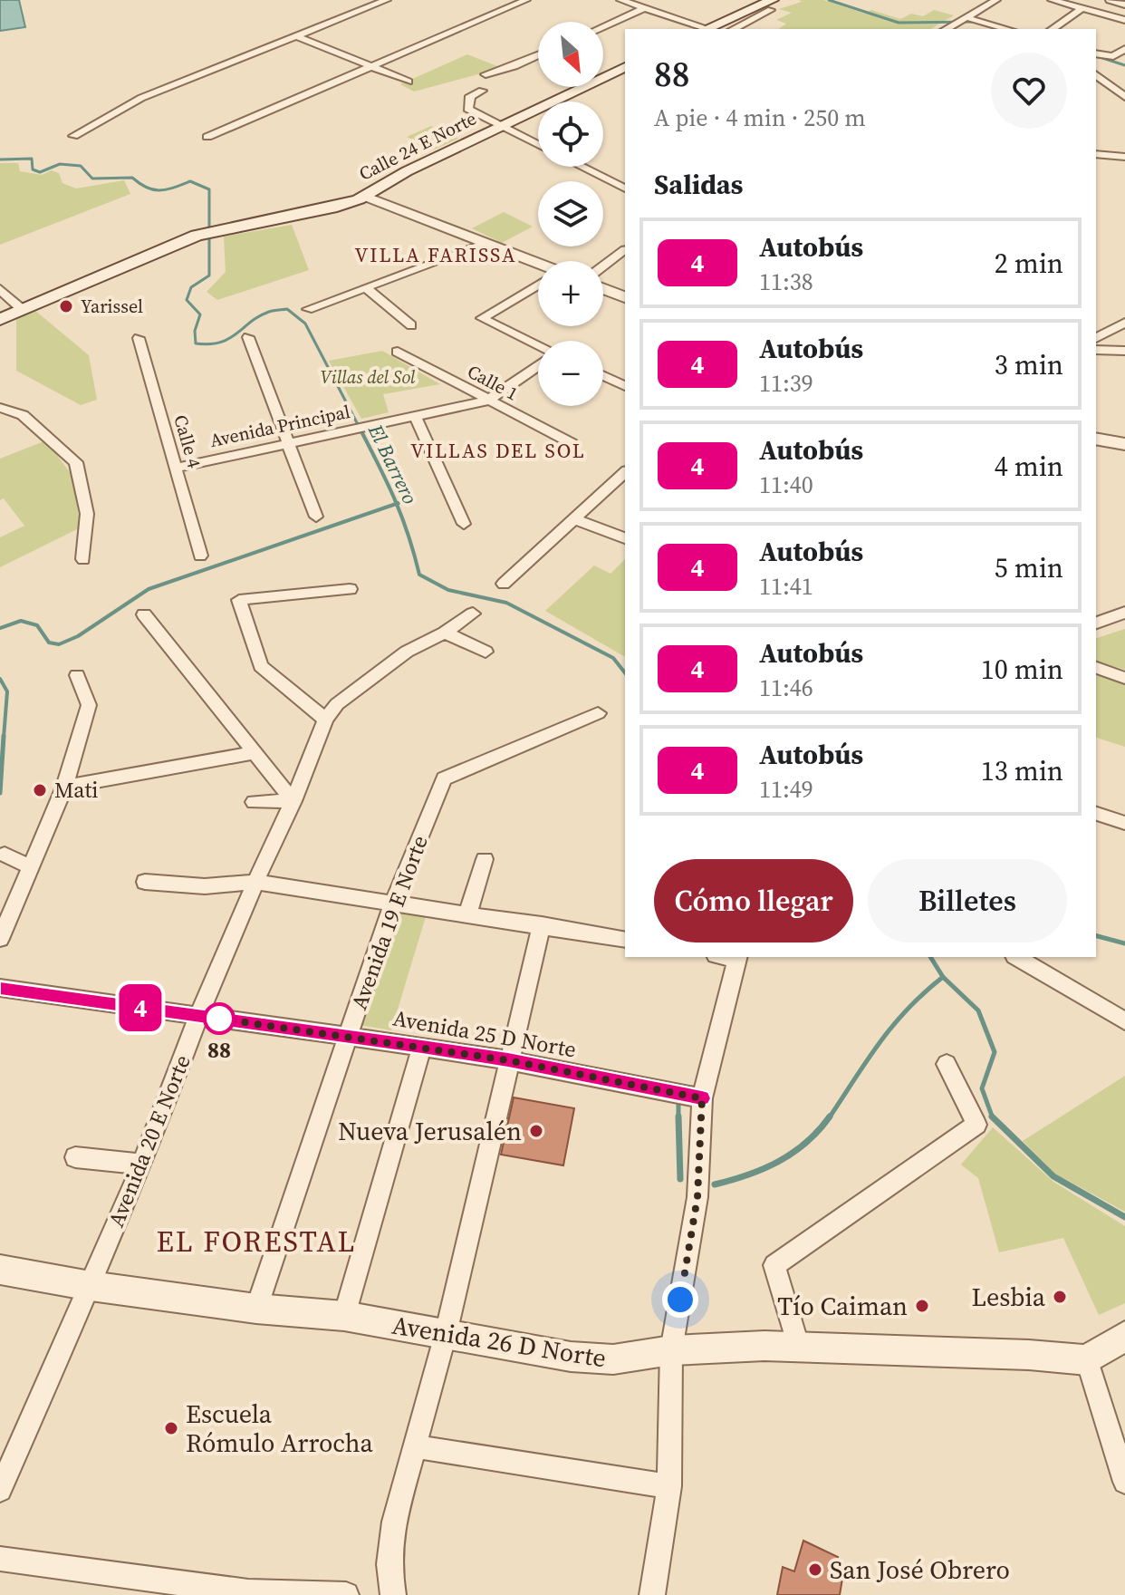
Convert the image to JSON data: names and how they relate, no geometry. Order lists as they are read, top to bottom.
{
  "streets": {
    "main road": ["Calle 24 E Norte"],
    "street": [
      "Calle 1",
      "Avenida Principal",
      "Calle 4",
      "Avenida 19 E Norte",
      "Avenida 25 D Norte",
      "Avenida 20 E Norte",
      "Avenida 26 D Norte"
    ]
  },
  "crossings": [
    ["Calle 1", "Avenida Principal"],
    ["Avenida Principal", "Calle 4"],
    ["Avenida 19 E Norte", "Avenida 25 D Norte"],
    ["Avenida 19 E Norte", "Avenida 26 D Norte"],
    ["Avenida 25 D Norte", "Avenida 20 E Norte"],
    ["Avenida 20 E Norte", "Avenida 26 D Norte"]
  ],
  "districts": ["VILLA FARISSA", "VILLAS DEL SOL", "EL FORESTAL"],
  "water": ["El Barrero"],
  "parks": ["Villas del Sol"],
  "places": [
    "Yarissel",
    "Mati",
    "88",
    "Nueva Jerusalén",
    "Lesbia",
    "Tío Caiman",
    "Escuela Rómulo Arrocha",
    "San José Obrero"
  ],
  "lines": ["bus line 4"],
  "north": "bottom right",
  "page": {
    "on_map": "4",
    "map_buttons": ["+", "−"],
    "heading": [
      ["88", "A pie · 4 min · 250 m"],
      "Salidas"
    ],
    "list": [
      {
        "mark": "4",
        "name": "Autobús",
        "note": "11:38",
        "value": "2 min"
      },
      {
        "mark": "4",
        "name": "Autobús",
        "note": "11:39",
        "value": "3 min"
      },
      {
        "mark": "4",
        "name": "Autobús",
        "note": "11:40",
        "value": "4 min"
      },
      {
        "mark": "4",
        "name": "Autobús",
        "note": "11:41",
        "value": "5 min"
      },
      {
        "mark": "4",
        "name": "Autobús",
        "note": "11:46",
        "value": "10 min"
      },
      {
        "mark": "4",
        "name": "Autobús",
        "note": "11:49",
        "value": "13 min"
      }
    ],
    "buttons": ["Cómo llegar", "Billetes"]
  }
}
